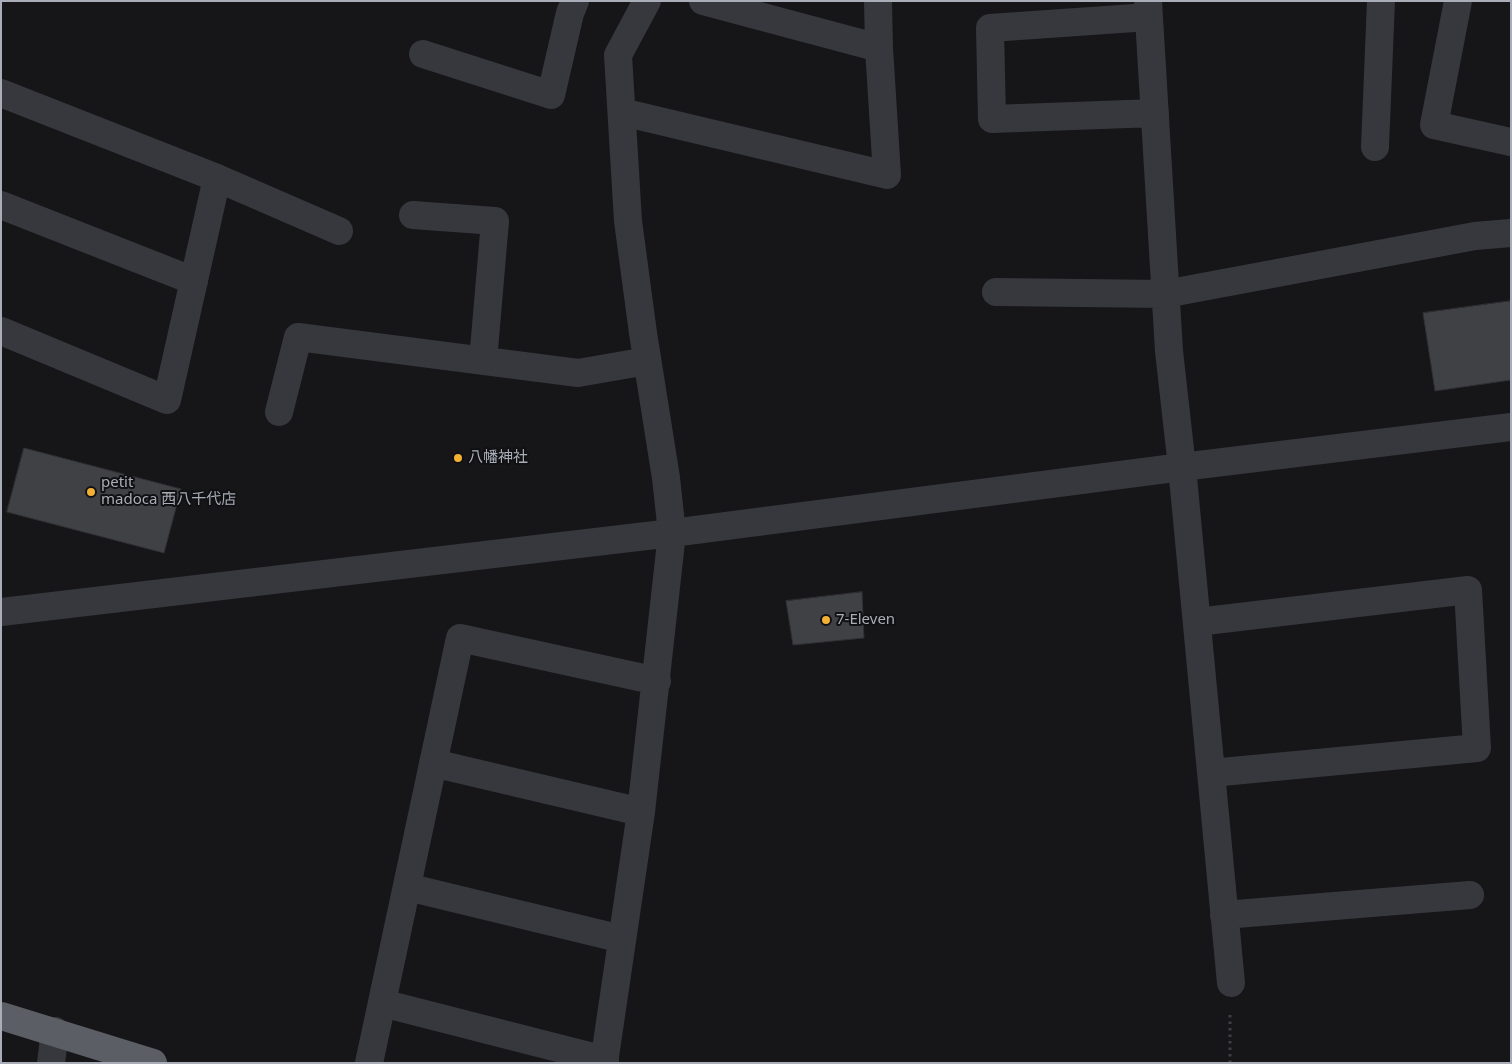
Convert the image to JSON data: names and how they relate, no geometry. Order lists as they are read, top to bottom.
{
  "places": ["八幡神社", "petit madoca 西八千代店", "7-Eleven"]
}
